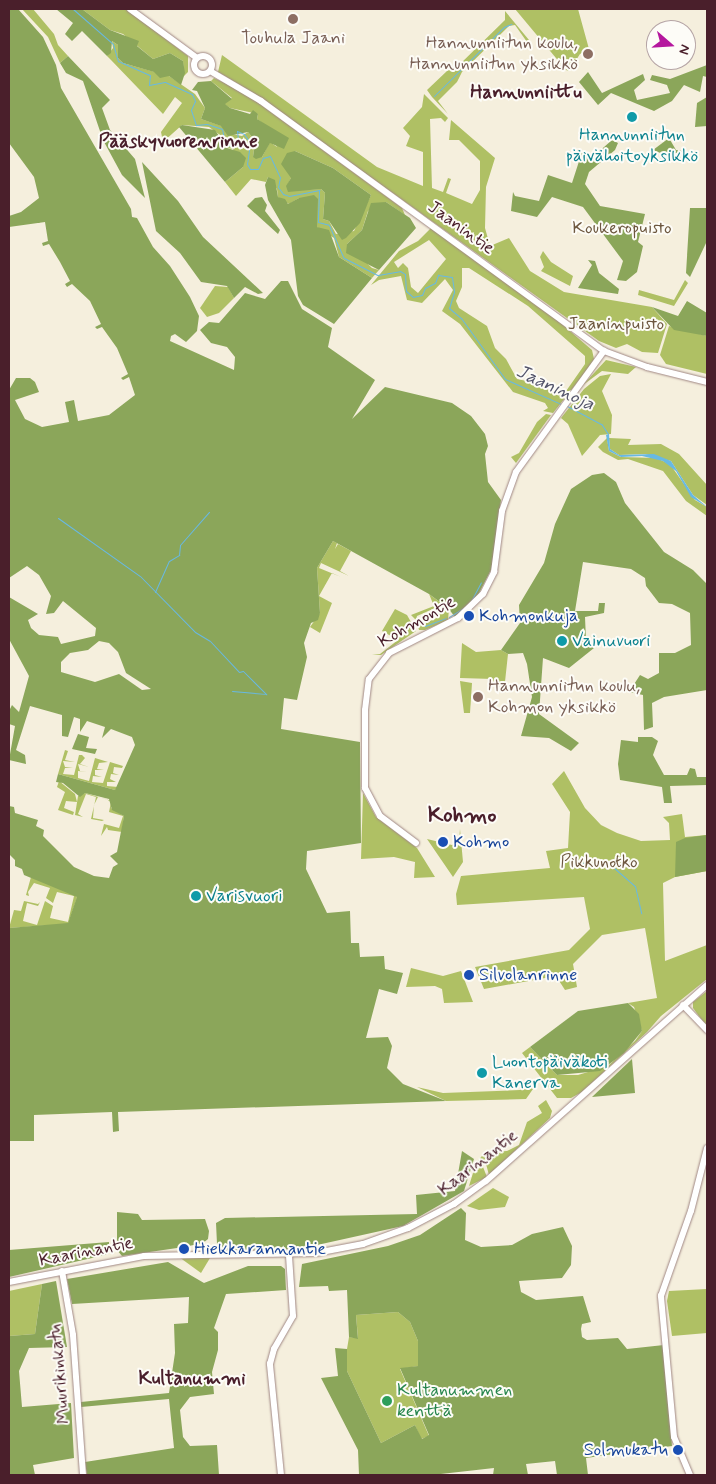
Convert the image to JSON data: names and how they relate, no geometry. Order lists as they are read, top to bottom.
{
  "streets": {
    "main road": [
      "Jaanintie",
      "Kohmontie",
      "Kaarinantie",
      "Muurikinkatu"
    ]
  },
  "crossings": [
    ["Jaanintie", "Kohmontie"],
    ["Kaarinantie", "Muurikinkatu"]
  ],
  "districts": [
    "Hannunniittu",
    "Pääskyvuorenrinne",
    "Kohmo",
    "Kultanummi"
  ],
  "water": ["Jaaninoja"],
  "parks": ["Koukeropuisto", "Jaaninpuisto", "Pikkunotko"],
  "places": [
    "Touhula Jaani",
    "Hannunniitun koulu, Hannunniitun yksikkö",
    "Hannunniitun päivähoitoyksikkö",
    "Kohmonkuja",
    "Vainuvuori",
    "Hannunniitun koulu, Kohmon yksikkö",
    "Kohmo",
    "Varisvuori",
    "Silvolanrinne",
    "Luontopäiväkoti Kanerva",
    "Hiekkarannantie",
    "Kultanummen kenttä",
    "Solmukatu"
  ],
  "north": "right"
}
